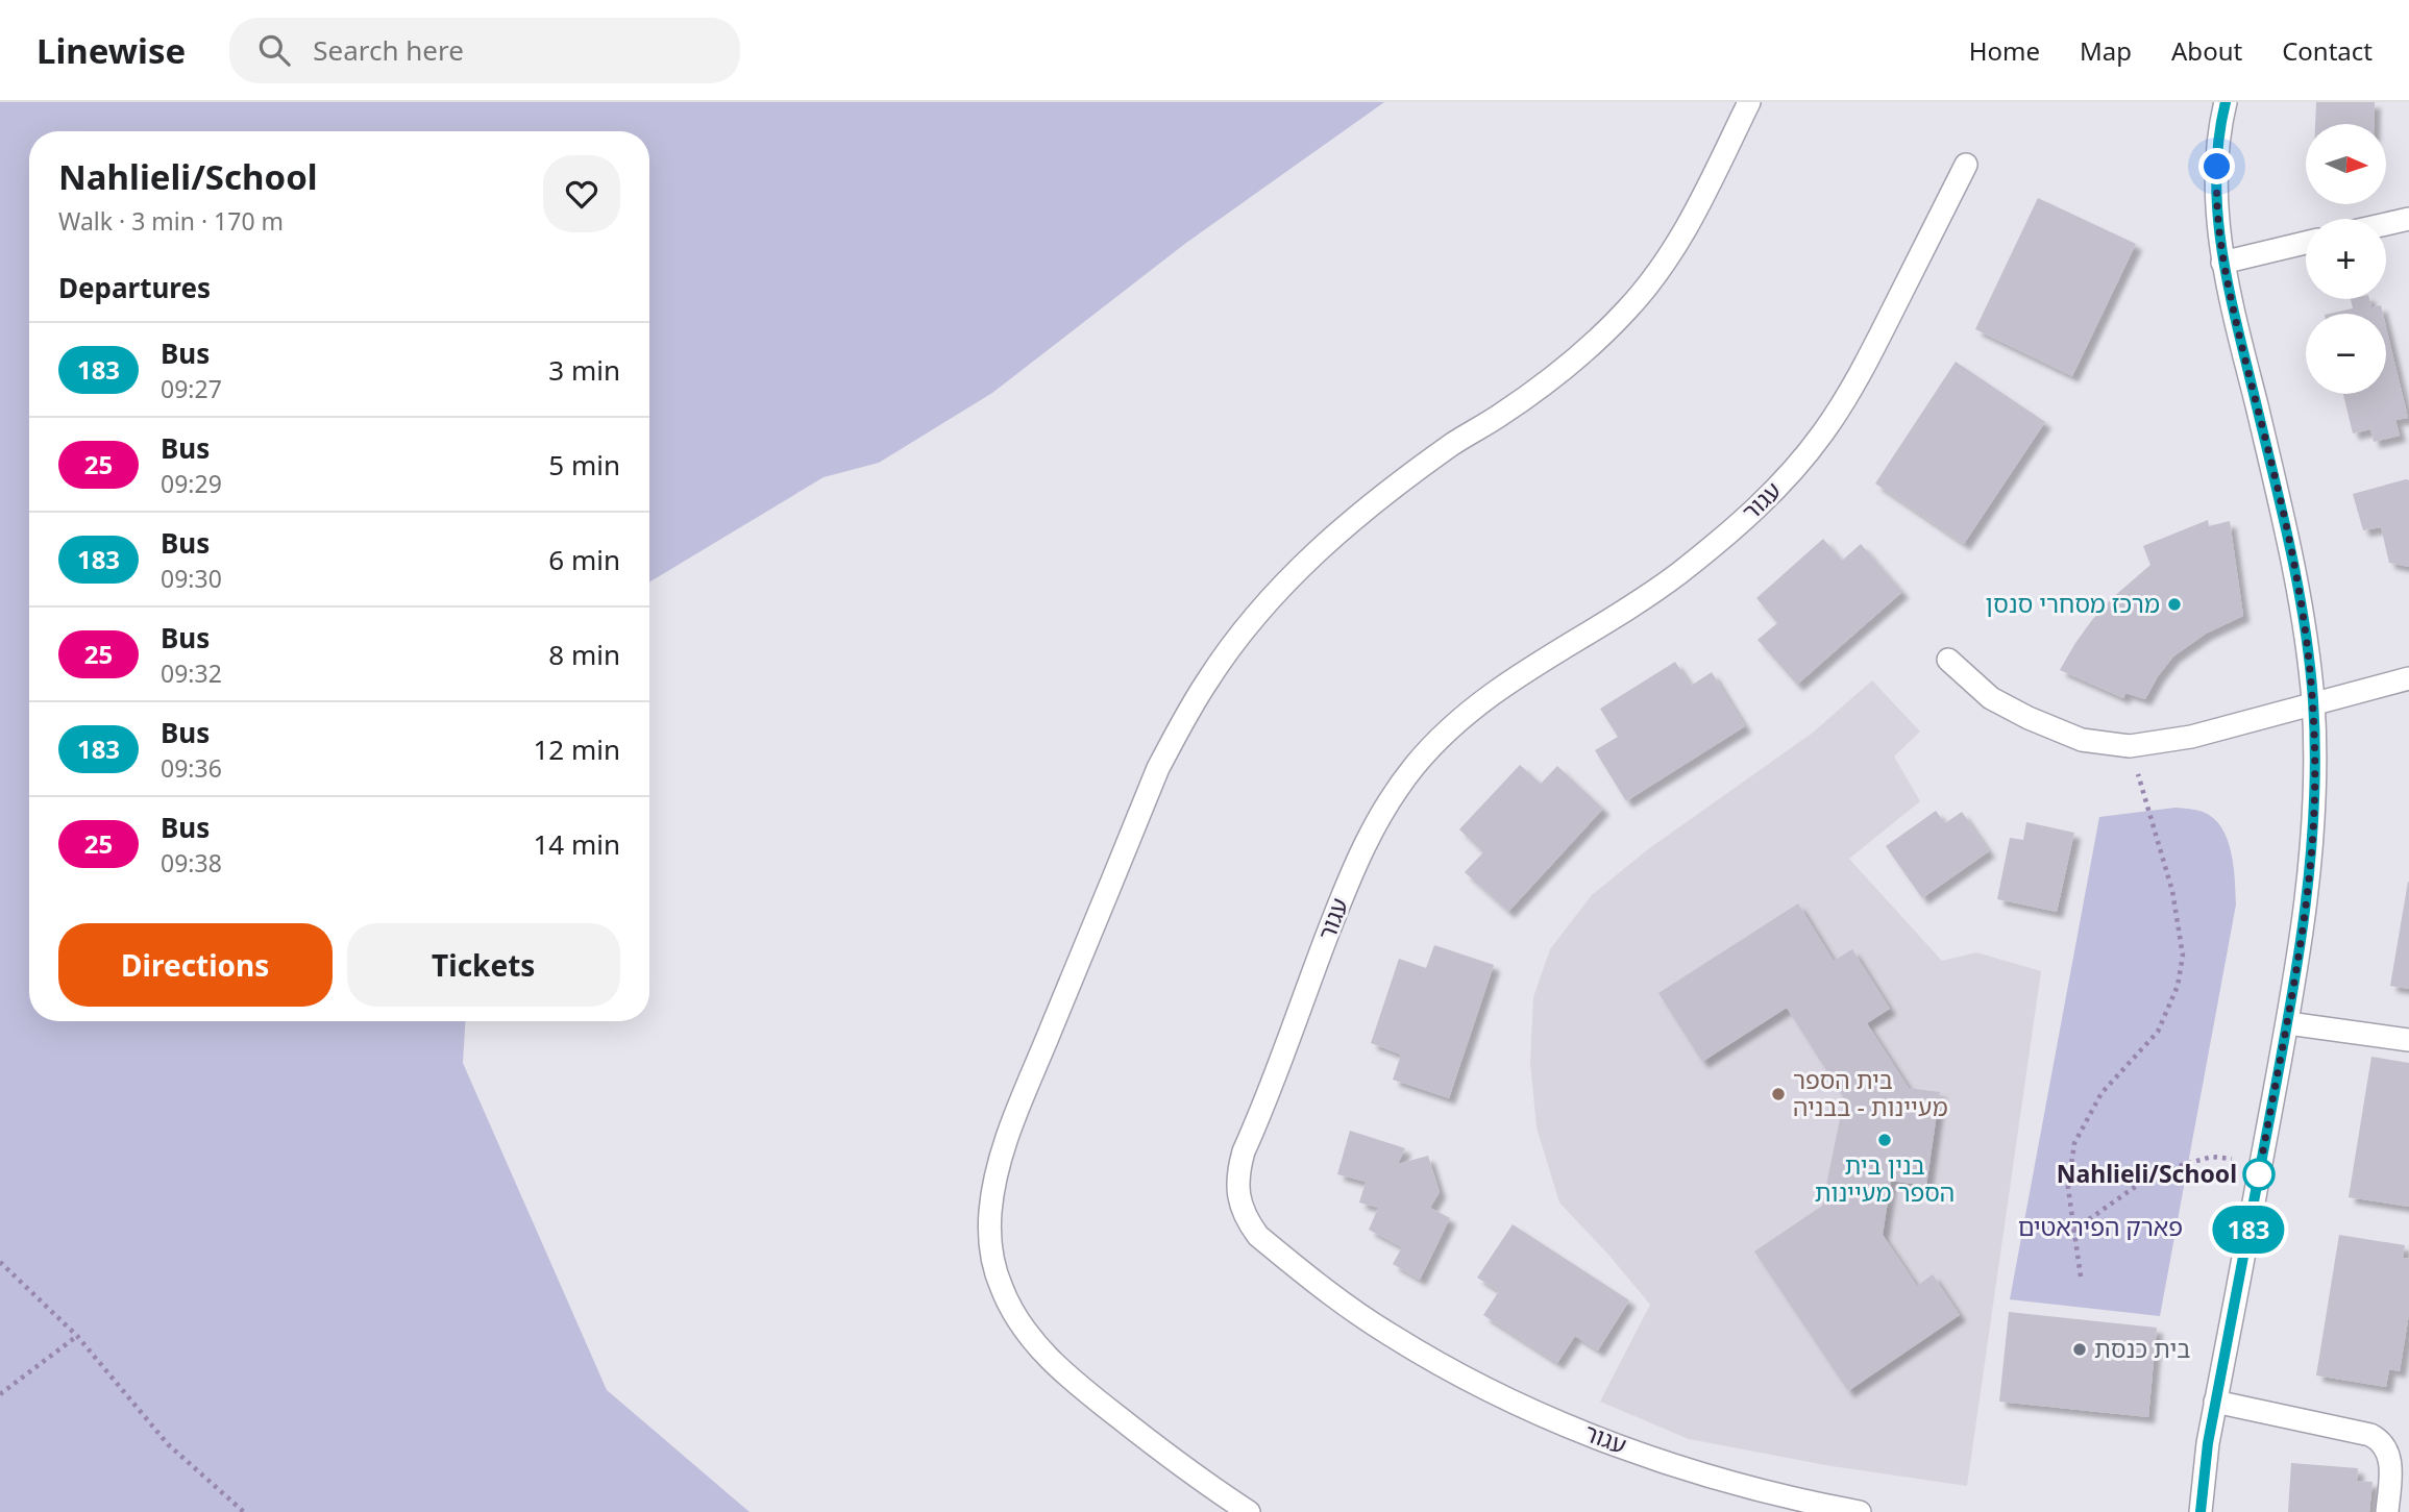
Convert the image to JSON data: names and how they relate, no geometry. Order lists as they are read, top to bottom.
{
  "streets": {
    "street": ["עגור"]
  },
  "parks": ["פארק הפיראטים"],
  "places": [
    "מרכז מסחרי סנסן",
    "בית הספר מעיינות - בבניה",
    "בנין בית הספר מעיינות",
    "Nahlieli/School",
    "בית כנסת"
  ],
  "lines": ["bus line 183"],
  "north": "right",
  "page": {
    "header": "Linewise",
    "search": "Search here",
    "nav": [
      "Home",
      "Map",
      "About",
      "Contact"
    ],
    "on_map": "183",
    "map_buttons": ["+", "−"],
    "heading": [
      ["Nahlieli/School", "Walk · 3 min · 170 m"],
      "Departures"
    ],
    "list": [
      {
        "mark": "183",
        "name": "Bus",
        "note": "09:27",
        "value": "3 min"
      },
      {
        "mark": "25",
        "name": "Bus",
        "note": "09:29",
        "value": "5 min"
      },
      {
        "mark": "183",
        "name": "Bus",
        "note": "09:30",
        "value": "6 min"
      },
      {
        "mark": "25",
        "name": "Bus",
        "note": "09:32",
        "value": "8 min"
      },
      {
        "mark": "183",
        "name": "Bus",
        "note": "09:36",
        "value": "12 min"
      },
      {
        "mark": "25",
        "name": "Bus",
        "note": "09:38",
        "value": "14 min"
      }
    ],
    "buttons": ["Directions", "Tickets"]
  }
}
